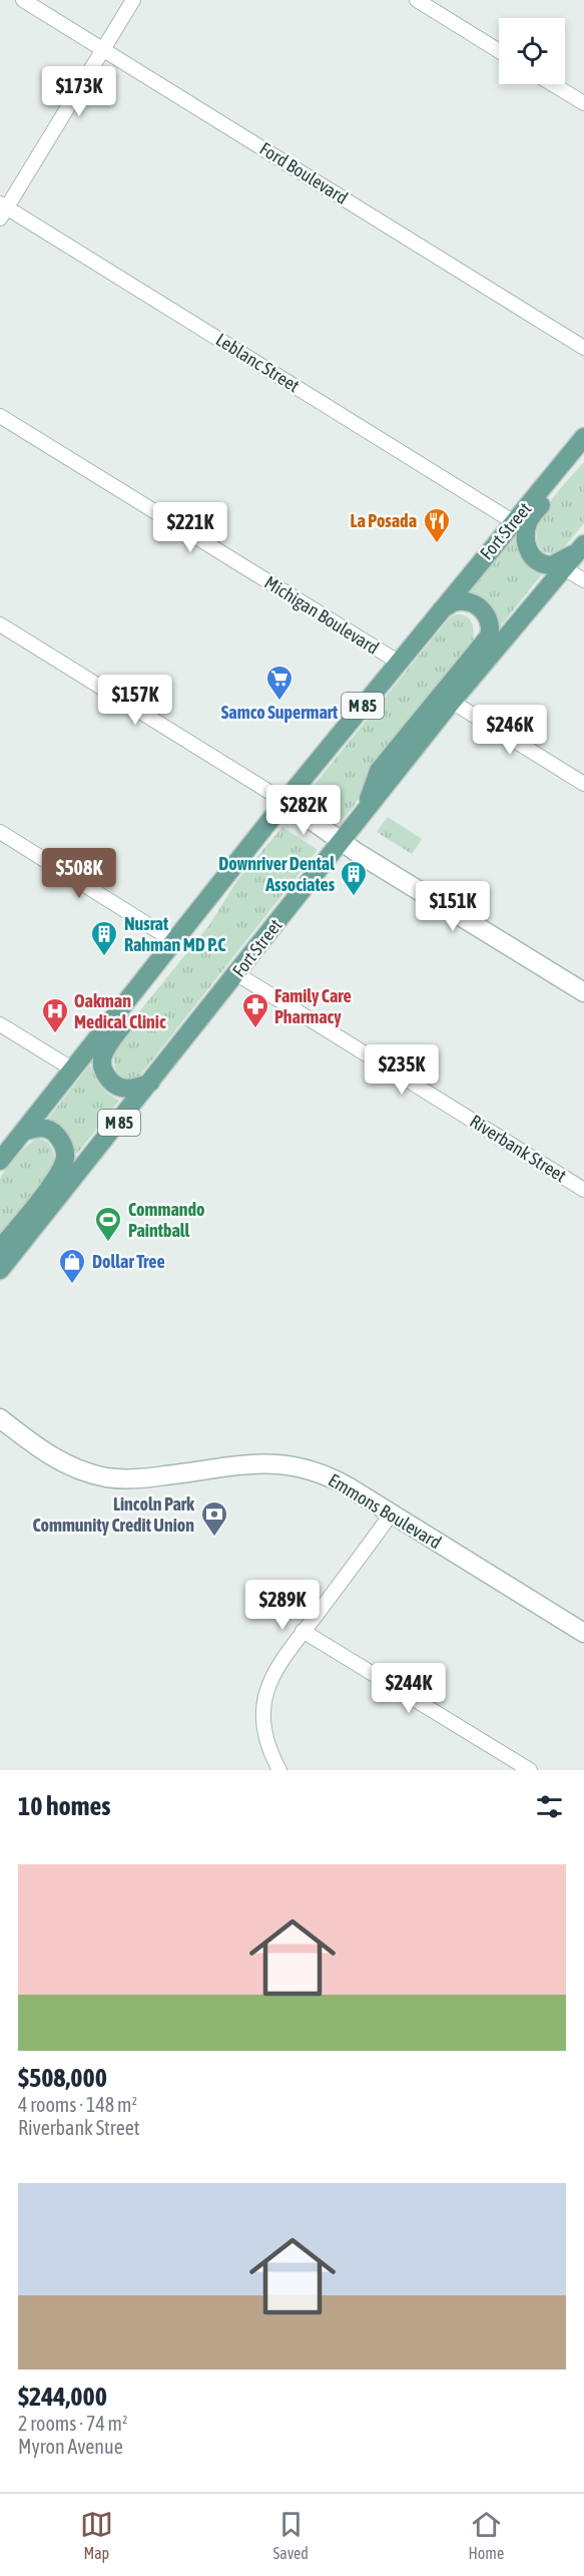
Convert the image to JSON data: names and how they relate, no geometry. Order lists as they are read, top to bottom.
{
  "streets": {
    "main road": ["Fort Street", "M 85"],
    "street": [
      "Ford Boulevard",
      "Leblanc Street",
      "Michigan Boulevard",
      "Riverbank Street",
      "Emmons Boulevard"
    ]
  },
  "crossings": [
    ["Leblanc Street", "Fort Street"],
    ["Fort Street", "Michigan Boulevard"],
    ["Fort Street", "M 85"],
    ["Fort Street", "Riverbank Street"]
  ],
  "places": {
    "restaurant": ["La Posada"],
    "supermarket": ["Samco Supermart"],
    "building": ["Downriver Dental Associates", "Nusrat Rahman MD P.C"],
    "pharmacy": ["Family Care Pharmacy"],
    "hospital": ["Oakman Medical Clinic"],
    "sports": ["Commando Paintball"],
    "shop": ["Dollar Tree"],
    "bank": ["Lincoln Park Community Credit Union"]
  },
  "page": {
    "price": [
      "$173K",
      "$221K",
      "$157K",
      "$246K",
      "$282K",
      "$508K",
      "$151K",
      "$235K",
      "$289K",
      "$244K"
    ],
    "heading": "10 homes",
    "list": [
      {
        "name": "$508,000",
        "note": "4 rooms · 148 m² · Riverbank Street"
      },
      {
        "name": "$244,000",
        "note": "2 rooms · 74 m² · Myron Avenue"
      }
    ],
    "tabs": ["Map", "Saved", "Home"]
  }
}
